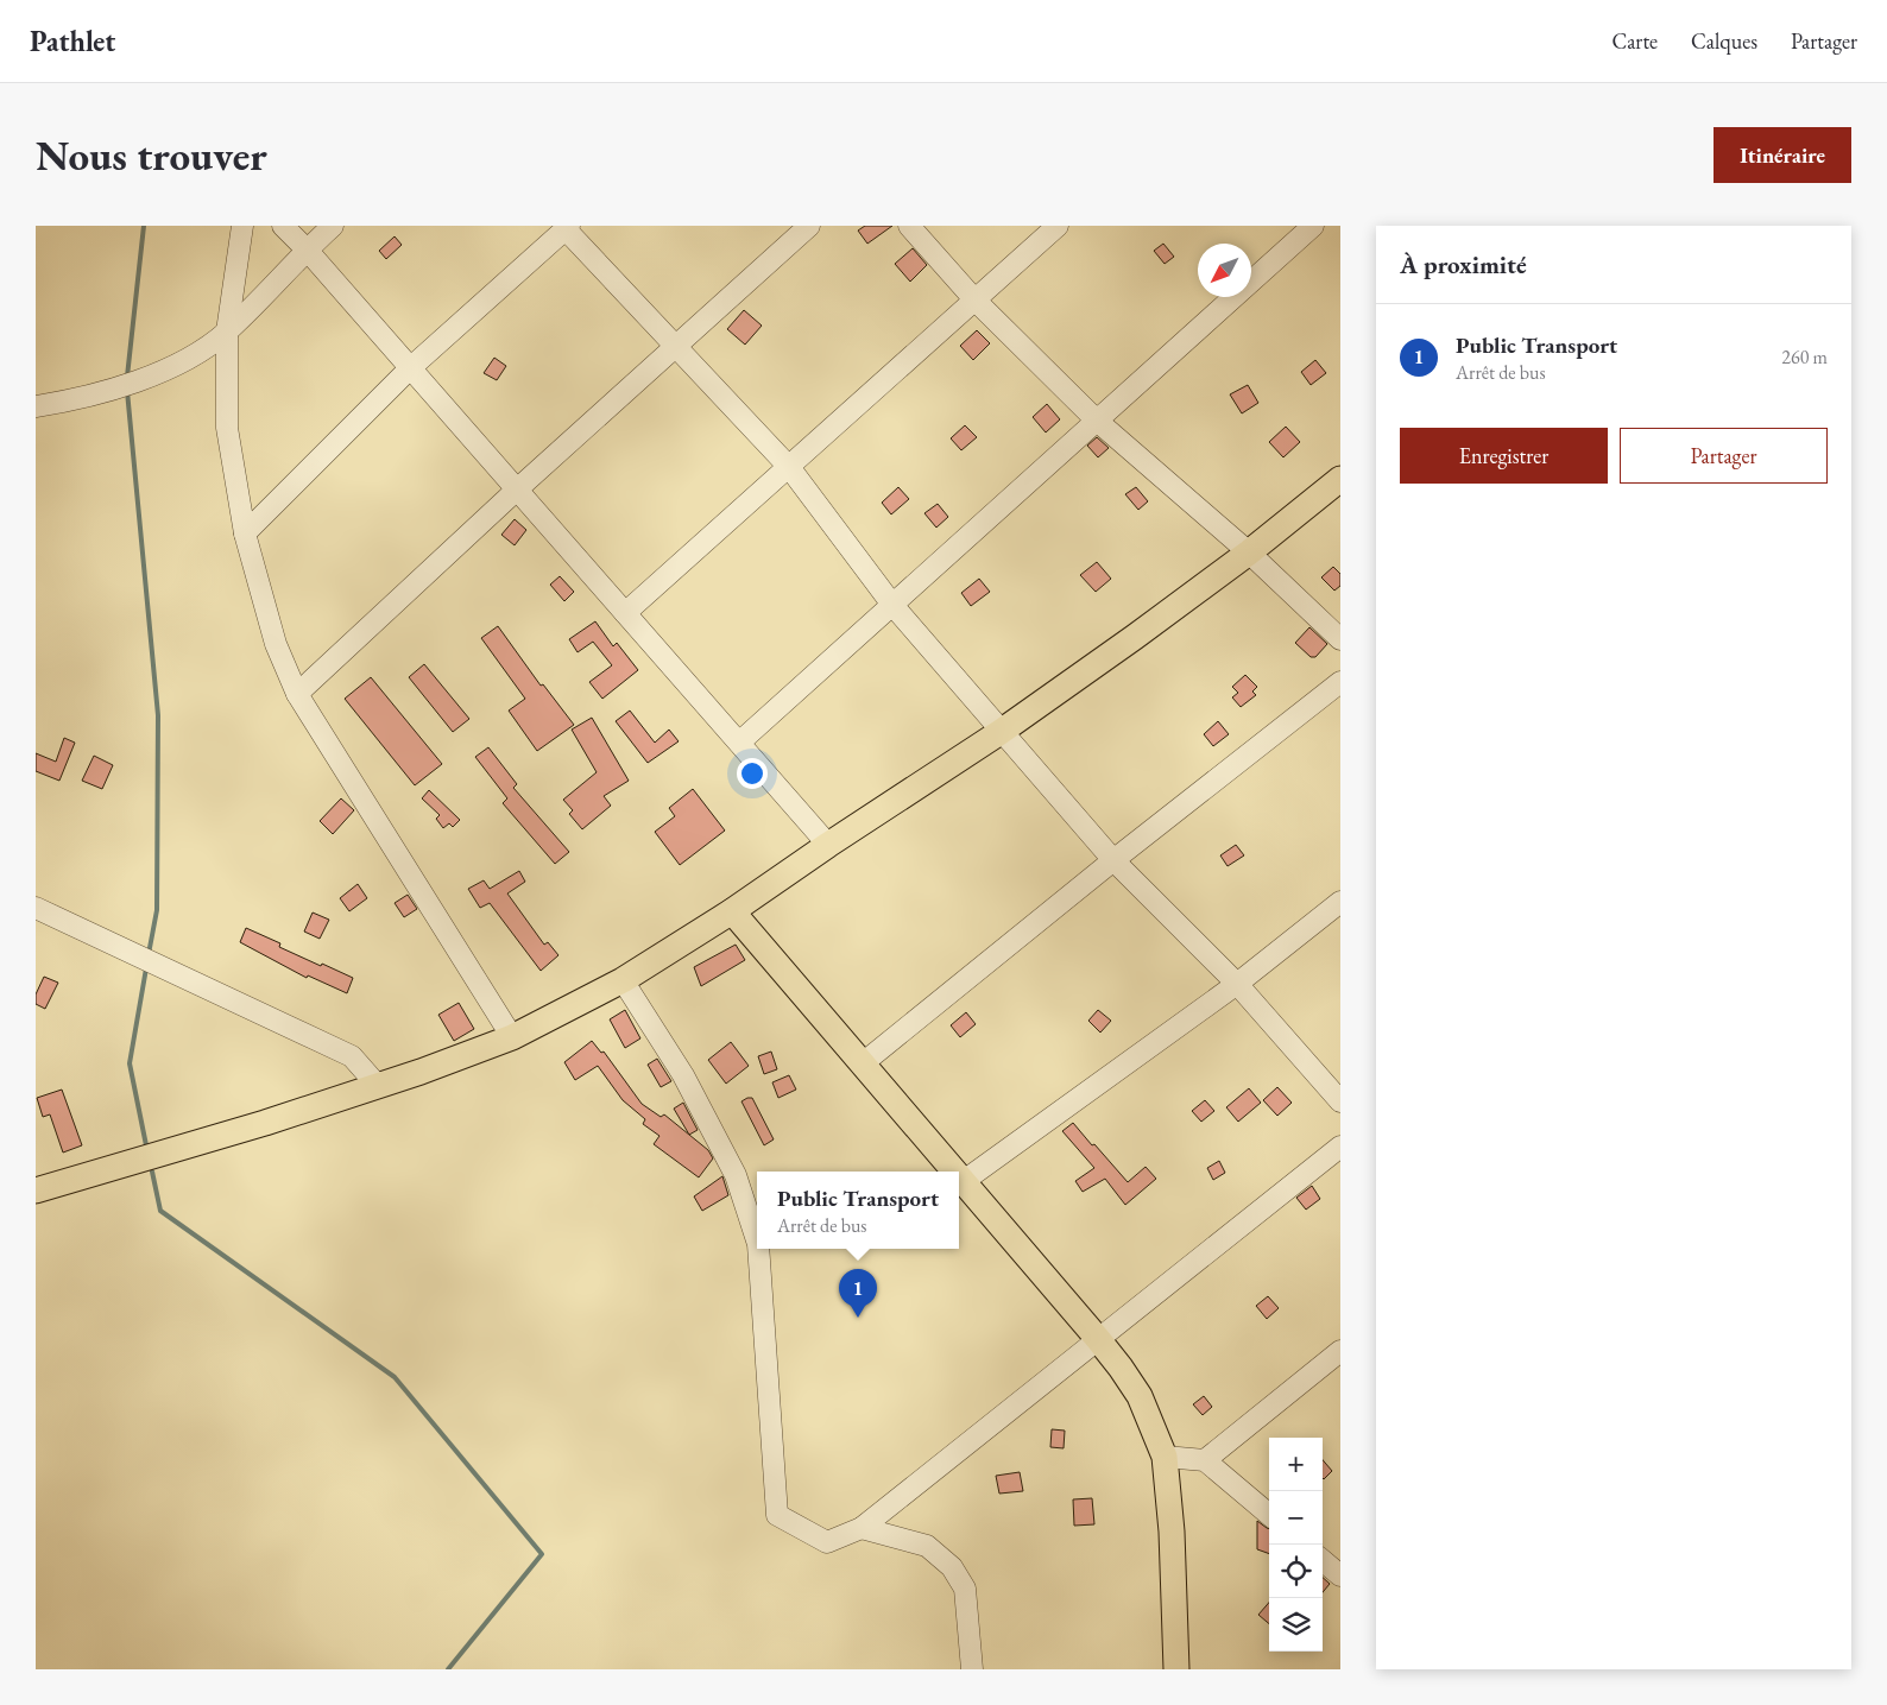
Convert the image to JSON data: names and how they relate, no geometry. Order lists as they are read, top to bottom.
{
  "north": "bottom left",
  "page": {
    "header": "Pathlet",
    "nav": ["Carte", "Calques", "Partager"],
    "buttons": [
      "Itinéraire",
      ["Enregistrer", "Partager"]
    ],
    "title": "Nous trouver",
    "heading": "À proximité",
    "list": [
      {
        "mark": "1",
        "name": "Public Transport",
        "note": "Arrêt de bus",
        "value": "260 m"
      }
    ],
    "popup": ["Public Transport", "Arrêt de bus"],
    "pins": "1",
    "map_buttons": ["+", "−"]
  }
}
